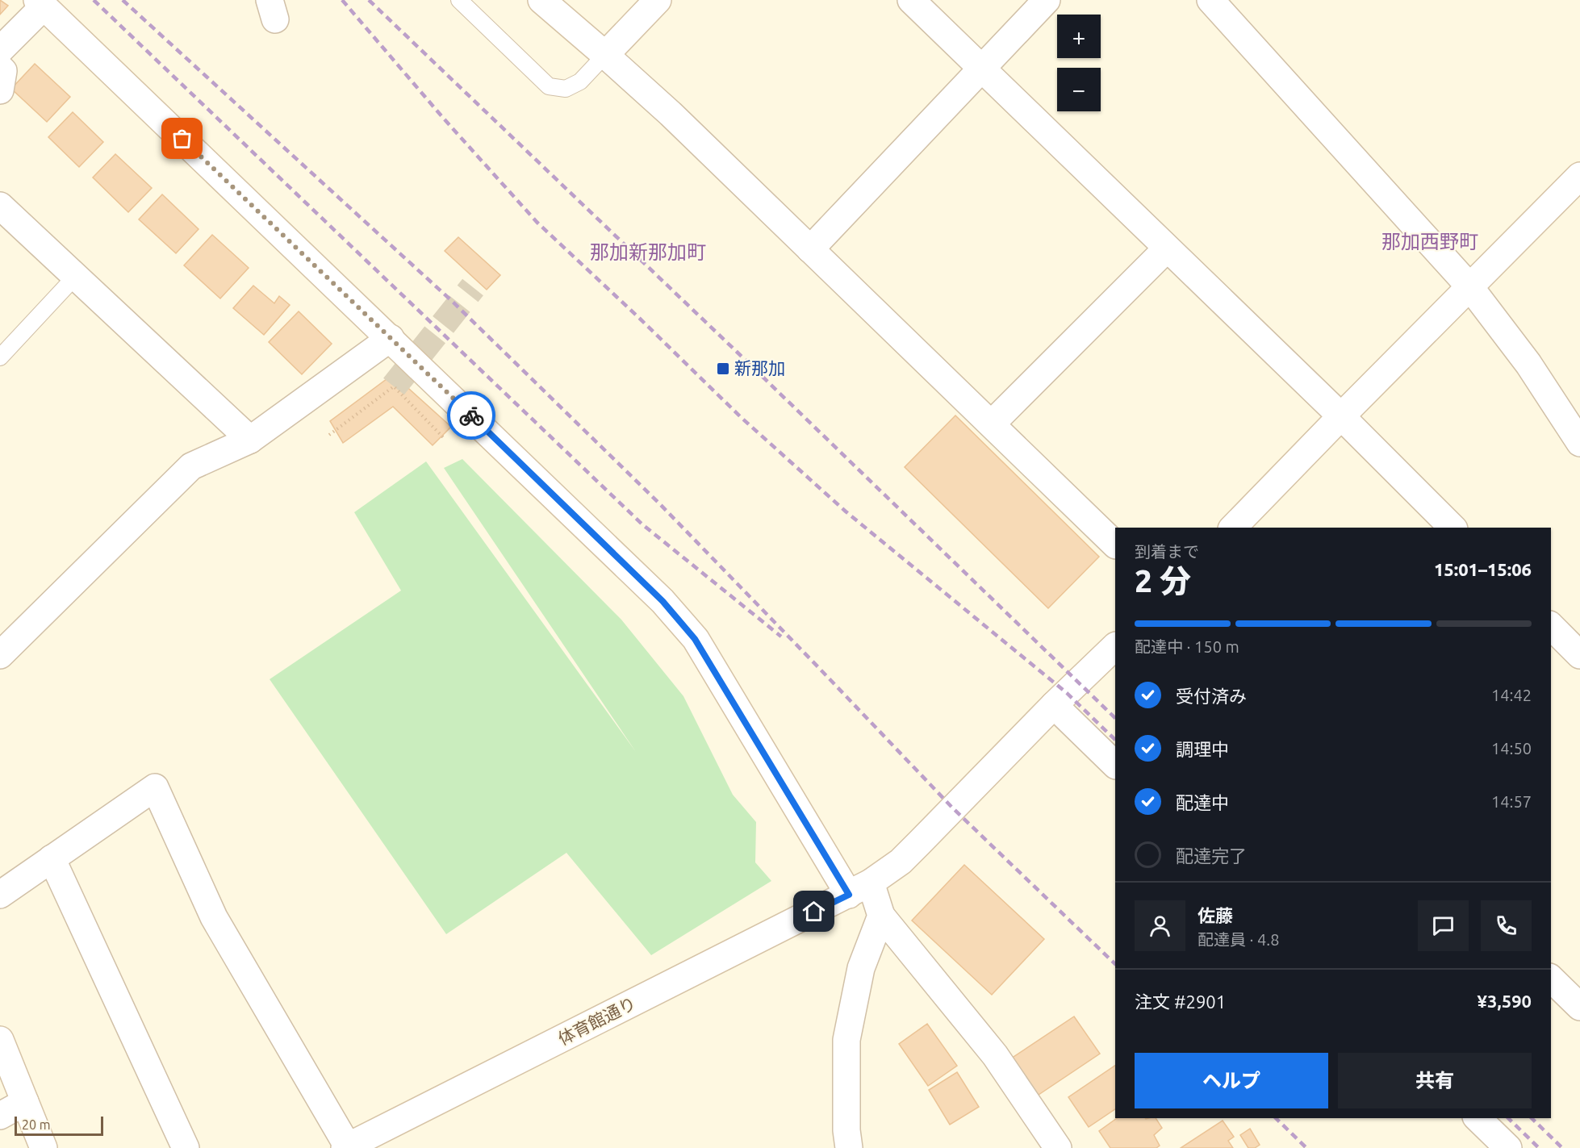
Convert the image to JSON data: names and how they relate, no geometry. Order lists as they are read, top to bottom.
{
  "streets": {
    "street": ["体育館通り"]
  },
  "districts": ["那加西野町", "那加新那加町"],
  "places": {
    "transit": ["新那加"]
  },
  "scale_bar": "20 m",
  "page": {
    "map_buttons": ["+", "−"],
    "heading": ["2 分", "到着まで", "15:01–15:06"],
    "panel": [
      "佐藤",
      "配達員 · 4.8",
      "注文 #2901",
      "¥3,590"
    ],
    "bar": "配達中 · 150 m",
    "list": [
      ["受付済み", "14:42"],
      ["調理中", "14:50"],
      ["配達中", "14:57"],
      "配達完了"
    ],
    "buttons": ["ヘルプ", "共有"],
    "scale": "20 m"
  }
}
